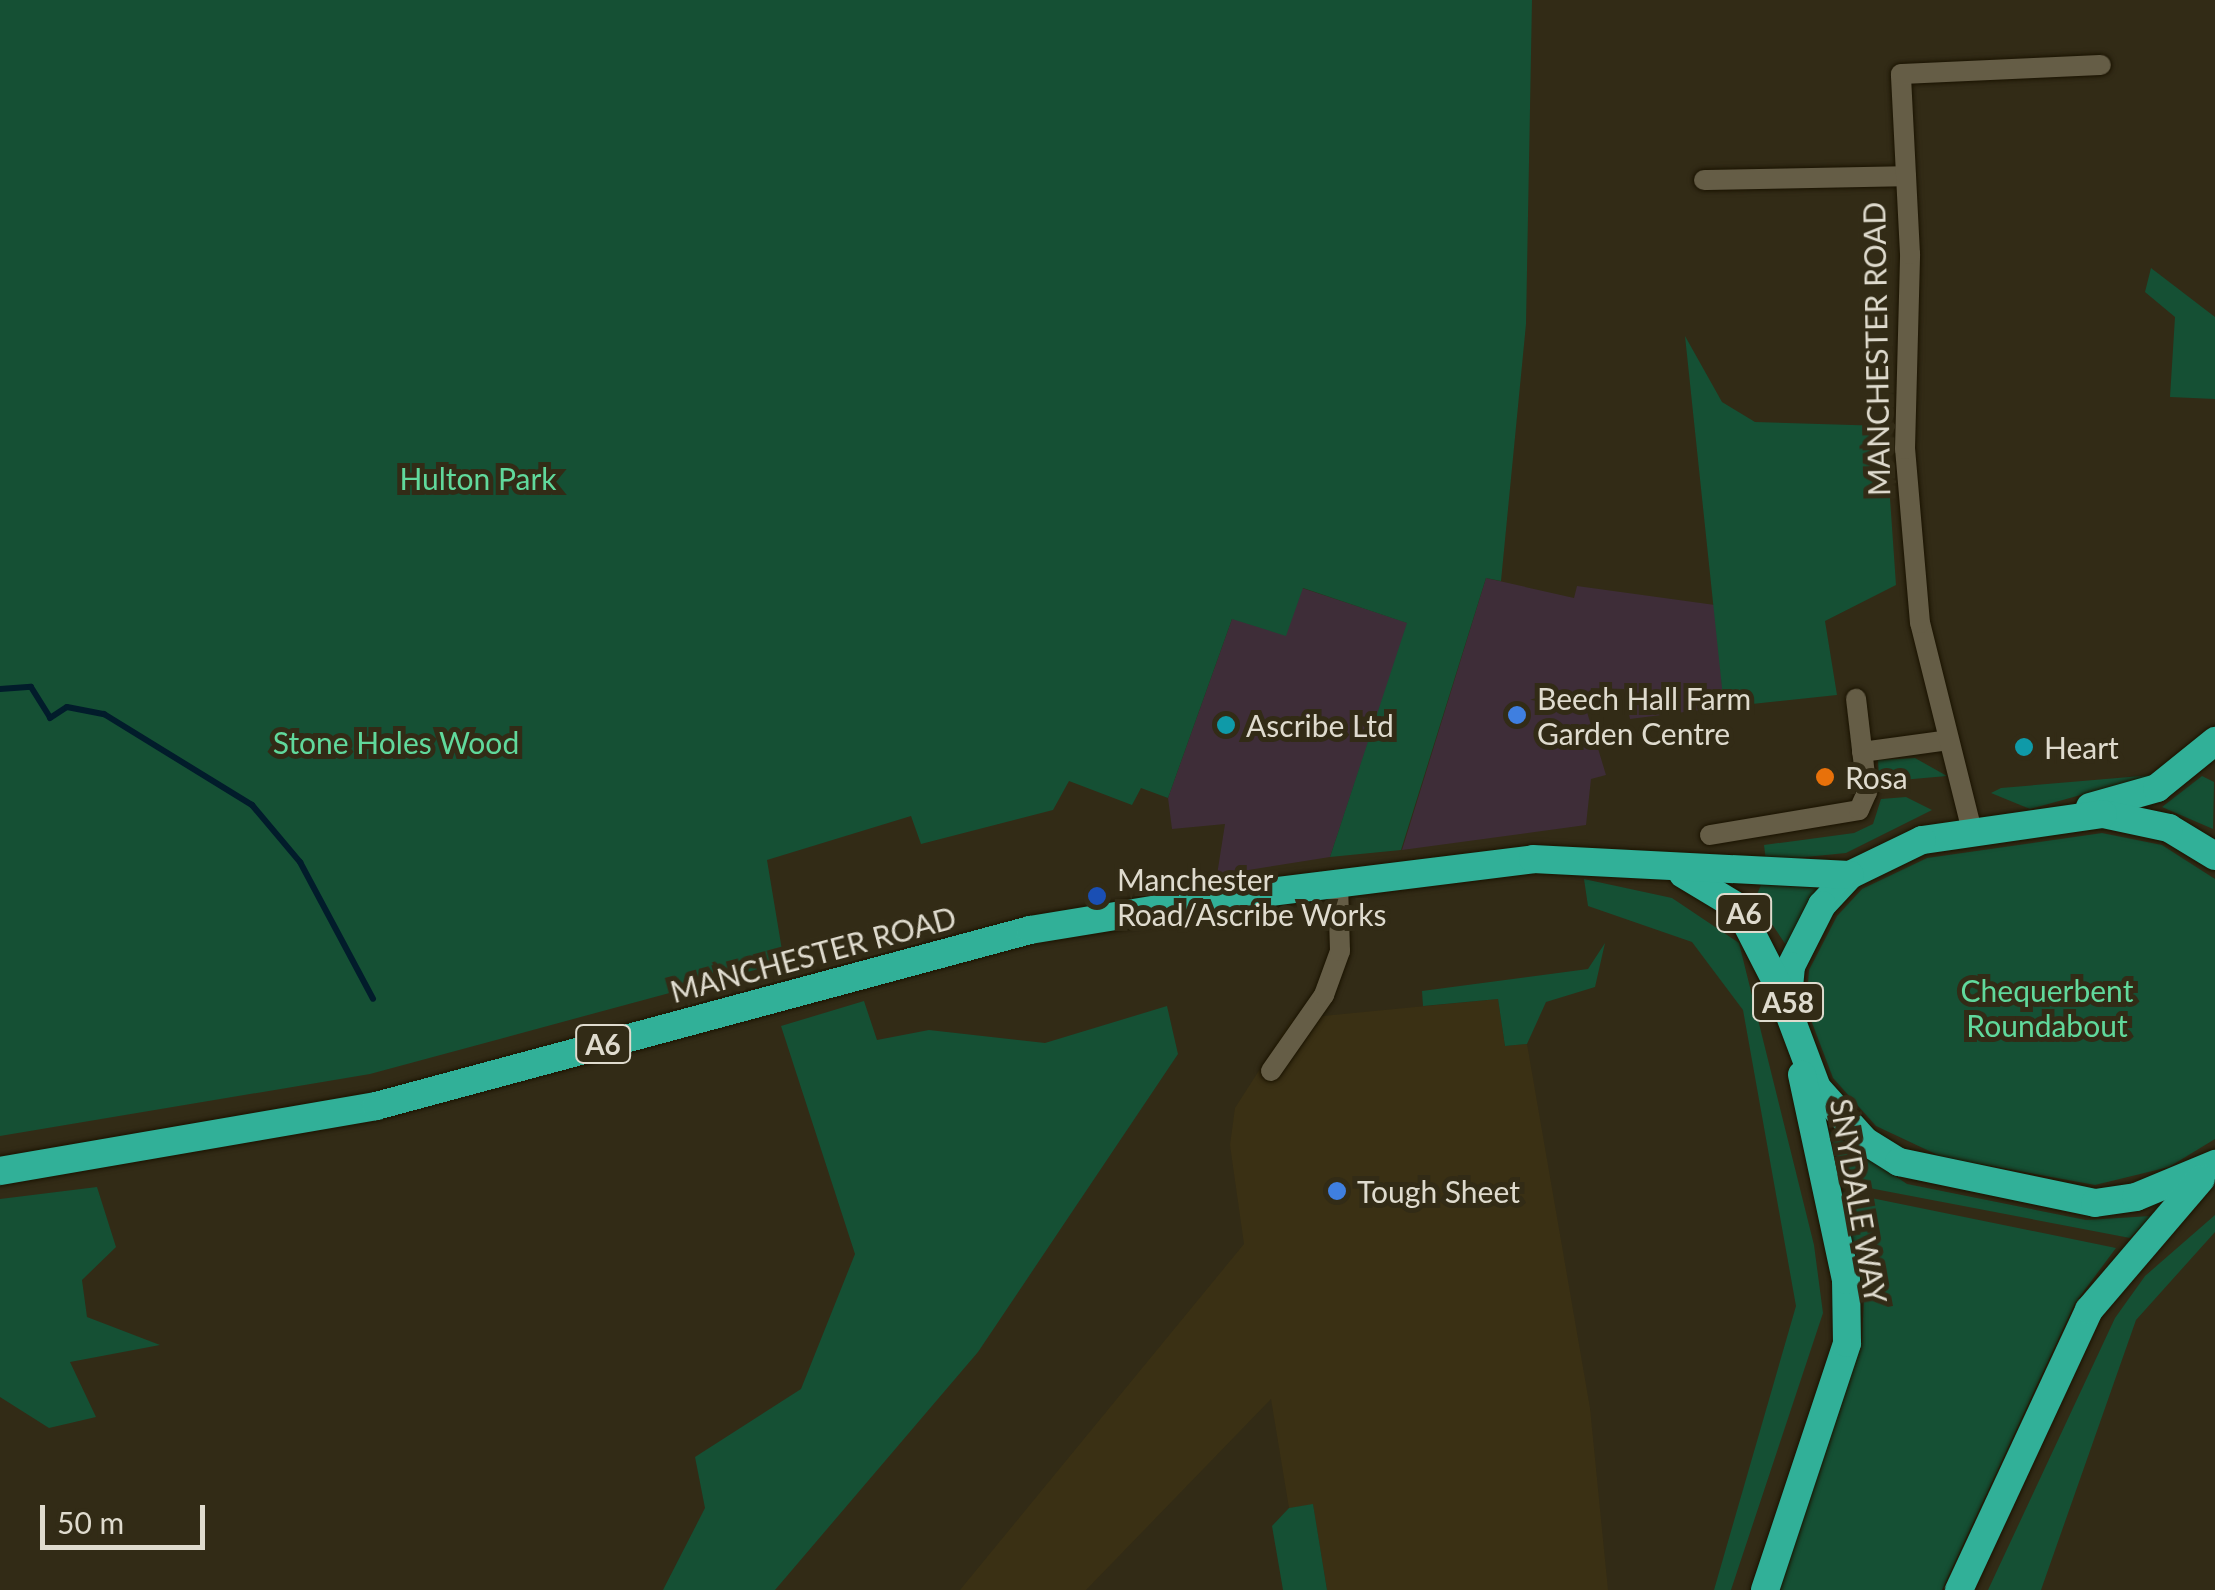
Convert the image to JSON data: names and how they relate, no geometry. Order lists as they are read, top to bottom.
{
  "streets": {
    "highway": [
      "MANCHESTER ROAD",
      "A6",
      "A58",
      "SNYDALE WAY"
    ]
  },
  "crossings": [
    ["MANCHESTER ROAD", "A58"],
    ["A58", "SNYDALE WAY"]
  ],
  "parks": ["Hulton Park", "Stone Holes Wood", "Chequerbent Roundabout"],
  "places": [
    "Beech Hall Farm Garden Centre",
    "Ascribe Ltd",
    "Heart",
    "Rosa",
    "Manchester Road/Ascribe Works",
    "Tough Sheet"
  ],
  "scale_bar": "50 m"
}
